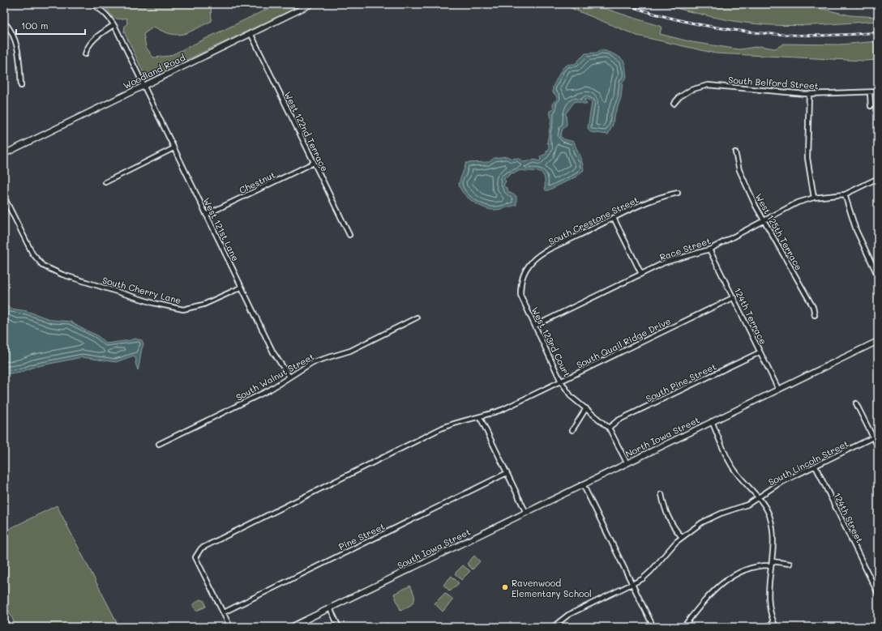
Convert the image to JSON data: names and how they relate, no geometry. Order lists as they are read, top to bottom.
{
  "streets": {
    "street": [
      "Woodland Road",
      "South Belford Street",
      "West 122nd Terrace",
      "Chestnut",
      "South Crestone Street",
      "West 121st Lane",
      "West 125th Terrace",
      "Race Street",
      "South Cherry Lane",
      "124th Terrace",
      "West 123rd Court",
      "South Quail Ridge Drive",
      "South Walnut Street",
      "South Pine Street",
      "North Iowa Street",
      "South Lincoln Street",
      "124th Street",
      "Pine Street",
      "South Iowa Street"
    ]
  },
  "crossings": [
    ["Woodland Road", "West 122nd Terrace"],
    ["Woodland Road", "West 121st Lane"],
    ["West 122nd Terrace", "Chestnut"],
    ["Chestnut", "West 121st Lane"],
    ["South Crestone Street", "West 123rd Court"],
    ["West 121st Lane", "South Cherry Lane"],
    ["West 121st Lane", "South Walnut Street"],
    ["West 125th Terrace", "Race Street"],
    ["Race Street", "124th Terrace"],
    ["Race Street", "West 123rd Court"],
    ["124th Terrace", "South Quail Ridge Drive"],
    ["124th Terrace", "South Pine Street"],
    ["124th Terrace", "North Iowa Street"],
    ["West 123rd Court", "South Quail Ridge Drive"],
    ["West 123rd Court", "South Pine Street"],
    ["West 123rd Court", "North Iowa Street"],
    ["South Quail Ridge Drive", "Pine Street"],
    ["North Iowa Street", "South Iowa Street"],
    ["South Lincoln Street", "124th Street"]
  ],
  "places": ["Ravenwood Elementary School"],
  "scale_bar": "100 m"
}
